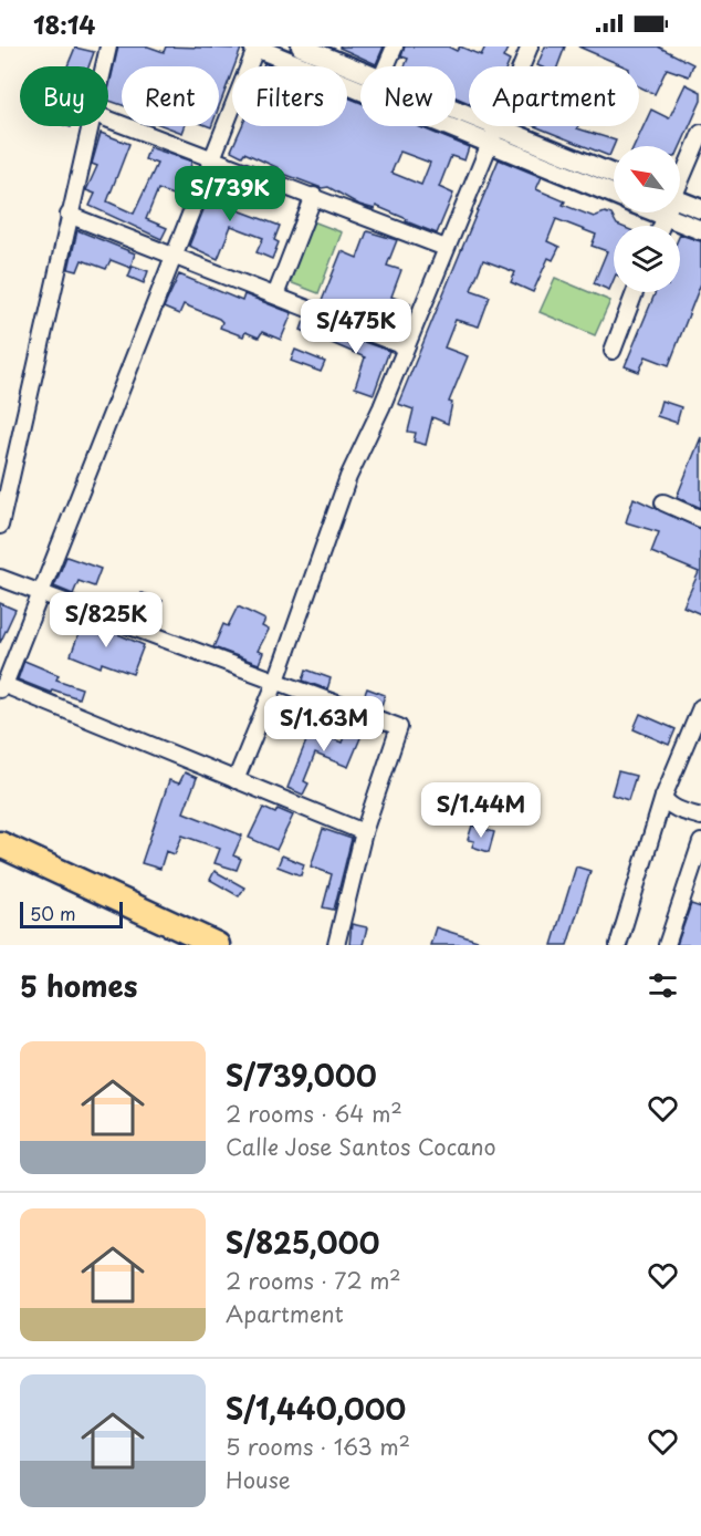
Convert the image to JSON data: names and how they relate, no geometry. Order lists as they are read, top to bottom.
{
  "scale_bar": "50 m",
  "north": "top left",
  "page": {
    "status": "18:14",
    "chip": [
      "Buy",
      "Rent",
      "Filters",
      "New",
      "Apartment"
    ],
    "price": [
      "S/739K",
      "S/475K",
      "S/825K",
      "S/1.63M",
      "S/1.44M"
    ],
    "scale": "50 m",
    "heading": "5 homes",
    "list": [
      {
        "name": "S/739,000",
        "note": "2 rooms · 64 m² · Calle Jose Santos Cocano"
      },
      {
        "name": "S/825,000",
        "note": "2 rooms · 72 m² · Apartment"
      },
      {
        "name": "S/1,440,000",
        "note": "5 rooms · 163 m² · House"
      }
    ]
  }
}
